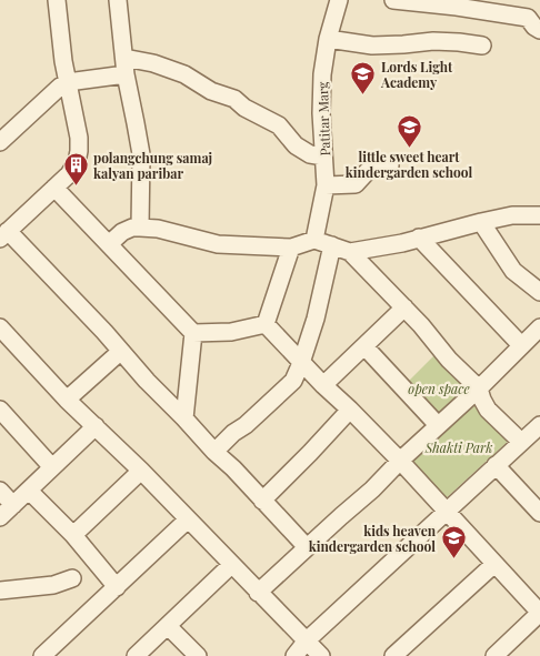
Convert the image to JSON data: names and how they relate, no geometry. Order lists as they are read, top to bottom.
{
  "streets": {
    "street": ["Patitar Marg"]
  },
  "parks": ["open space", "Shakti Park"],
  "places": {
    "school or university": ["Lords Light Academy", "little sweet heart kindergarden school", "kids heaven kindergarden school"],
    "building": ["polangchung samaj kalyan paribar"]
  }
}
